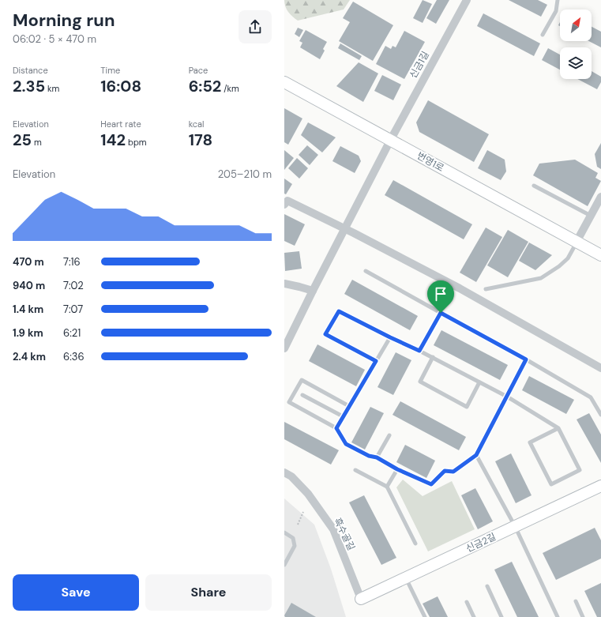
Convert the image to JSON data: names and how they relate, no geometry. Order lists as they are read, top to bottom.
{
  "streets": {
    "main road": ["번영1로", "신금2길"],
    "street": ["신금1길", "흑수골길"]
  },
  "crossings": [
    ["신금1길", "번영1로"],
    ["흑수골길", "신금2길"]
  ],
  "north": "top right",
  "page": {
    "heading": ["Morning run", "06:02 · 5 × 470 m"],
    "stats": [
      ["Distance", "2.35 km"],
      ["Time", "16:08"],
      ["Pace", "6:52 /km"],
      ["Elevation", "25 m"],
      ["Heart rate", "142 bpm"],
      ["kcal", "178"]
    ],
    "chart": ["Elevation", "205–210 m"],
    "list": [
      {
        "name": "470 m",
        "note": "7:16"
      },
      {
        "name": "940 m",
        "note": "7:02"
      },
      {
        "name": "1.4 km",
        "note": "7:07"
      },
      {
        "name": "1.9 km",
        "note": "6:21"
      },
      {
        "name": "2.4 km",
        "note": "6:36"
      }
    ],
    "buttons": ["Save", "Share"]
  }
}
